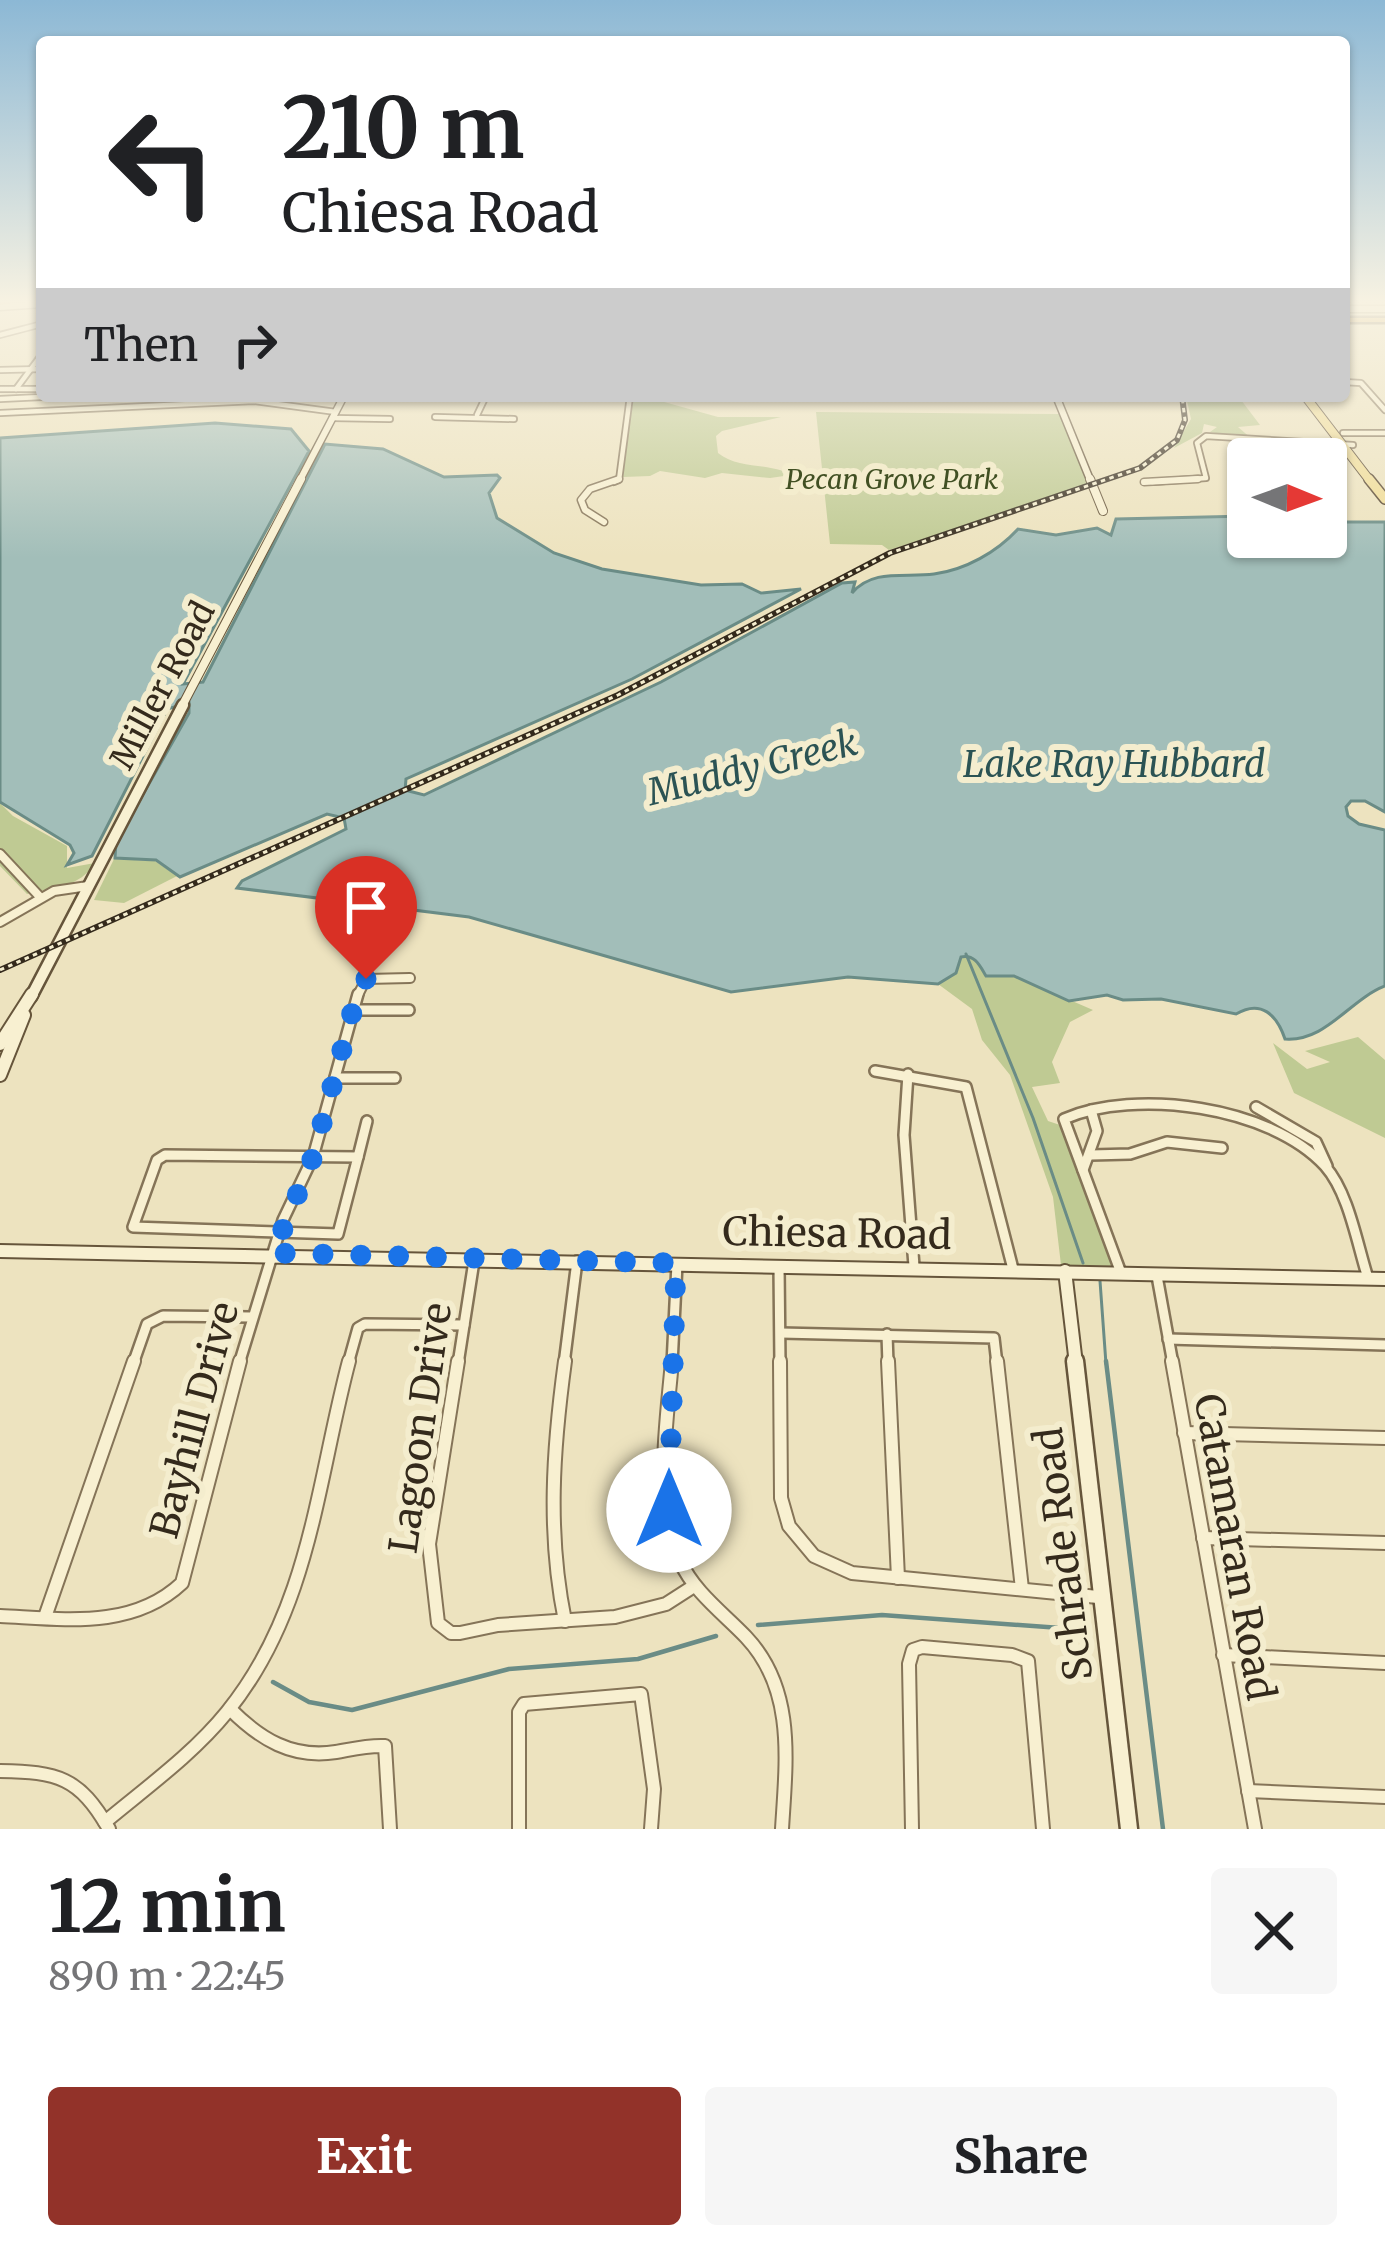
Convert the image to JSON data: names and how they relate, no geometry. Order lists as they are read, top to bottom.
{
  "streets": {
    "main road": ["Miller Road", "Chiesa Road", "Schrade Road"],
    "street": ["Bayhill Drive", "Lagoon Drive", "Catamaran Road"]
  },
  "crossings": [
    ["Chiesa Road", "Bayhill Drive"],
    ["Chiesa Road", "Lagoon Drive"],
    ["Chiesa Road", "Catamaran Road"],
    ["Chiesa Road", "Schrade Road"]
  ],
  "water": ["Lake Ray Hubbard", "Muddy Creek"],
  "parks": ["Pecan Grove Park"],
  "north": "right",
  "page": {
    "turn": ["210 m", "Chiesa Road"],
    "then": "Then",
    "heading": ["12 min", "890 m · 22:45"],
    "buttons": ["Exit", "Share"]
  }
}
